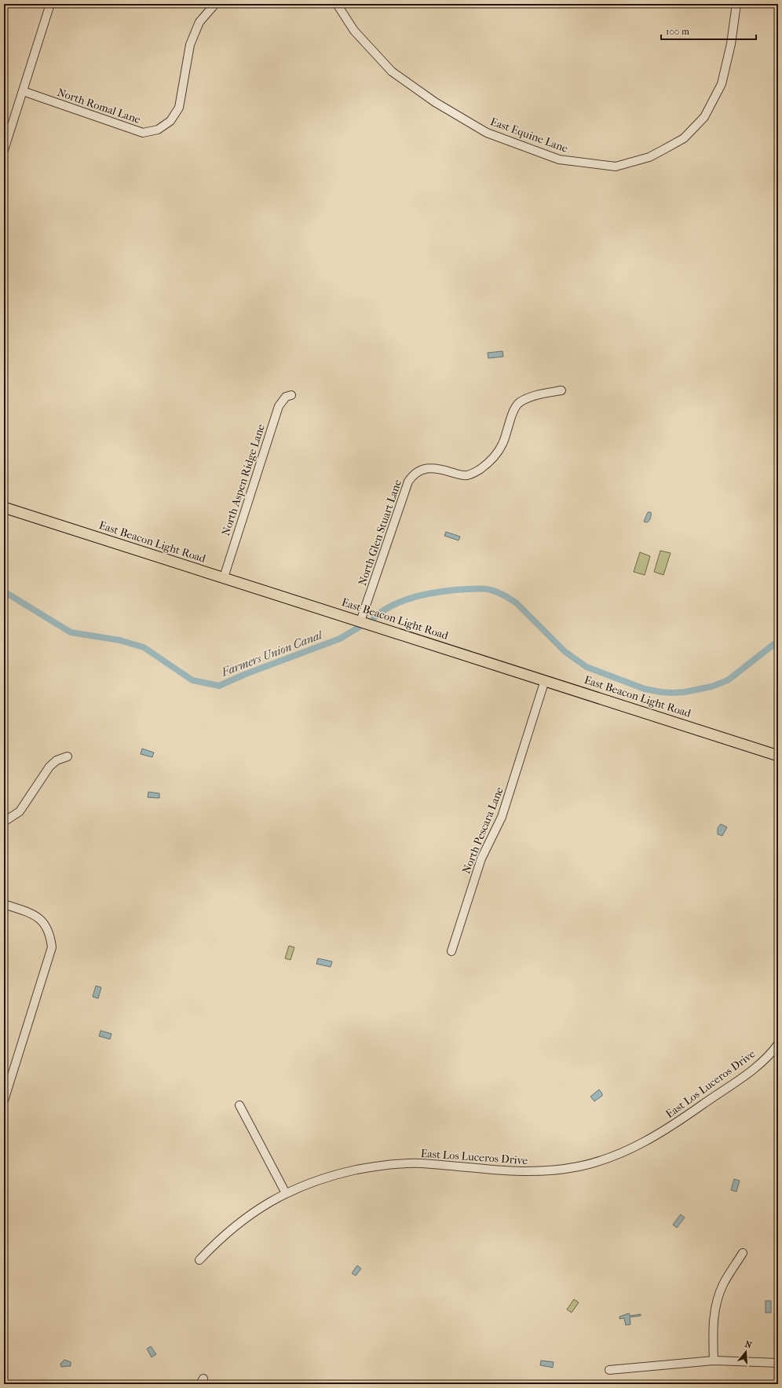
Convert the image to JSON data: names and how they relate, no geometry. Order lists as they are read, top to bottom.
{
  "streets": {
    "main road": ["East Beacon Light Road"],
    "street": [
      "North Romal Lane",
      "East Equine Lane",
      "North Aspen Ridge Lane",
      "North Glen Stuart Lane",
      "North Pescara Lane",
      "East Los Luceros Drive"
    ]
  },
  "crossings": [
    ["North Aspen Ridge Lane", "East Beacon Light Road"],
    ["North Glen Stuart Lane", "East Beacon Light Road"],
    ["East Beacon Light Road", "North Pescara Lane"]
  ],
  "water": ["Farmers Union Canal"],
  "scale_bar": "100 m",
  "north": "top"
}
